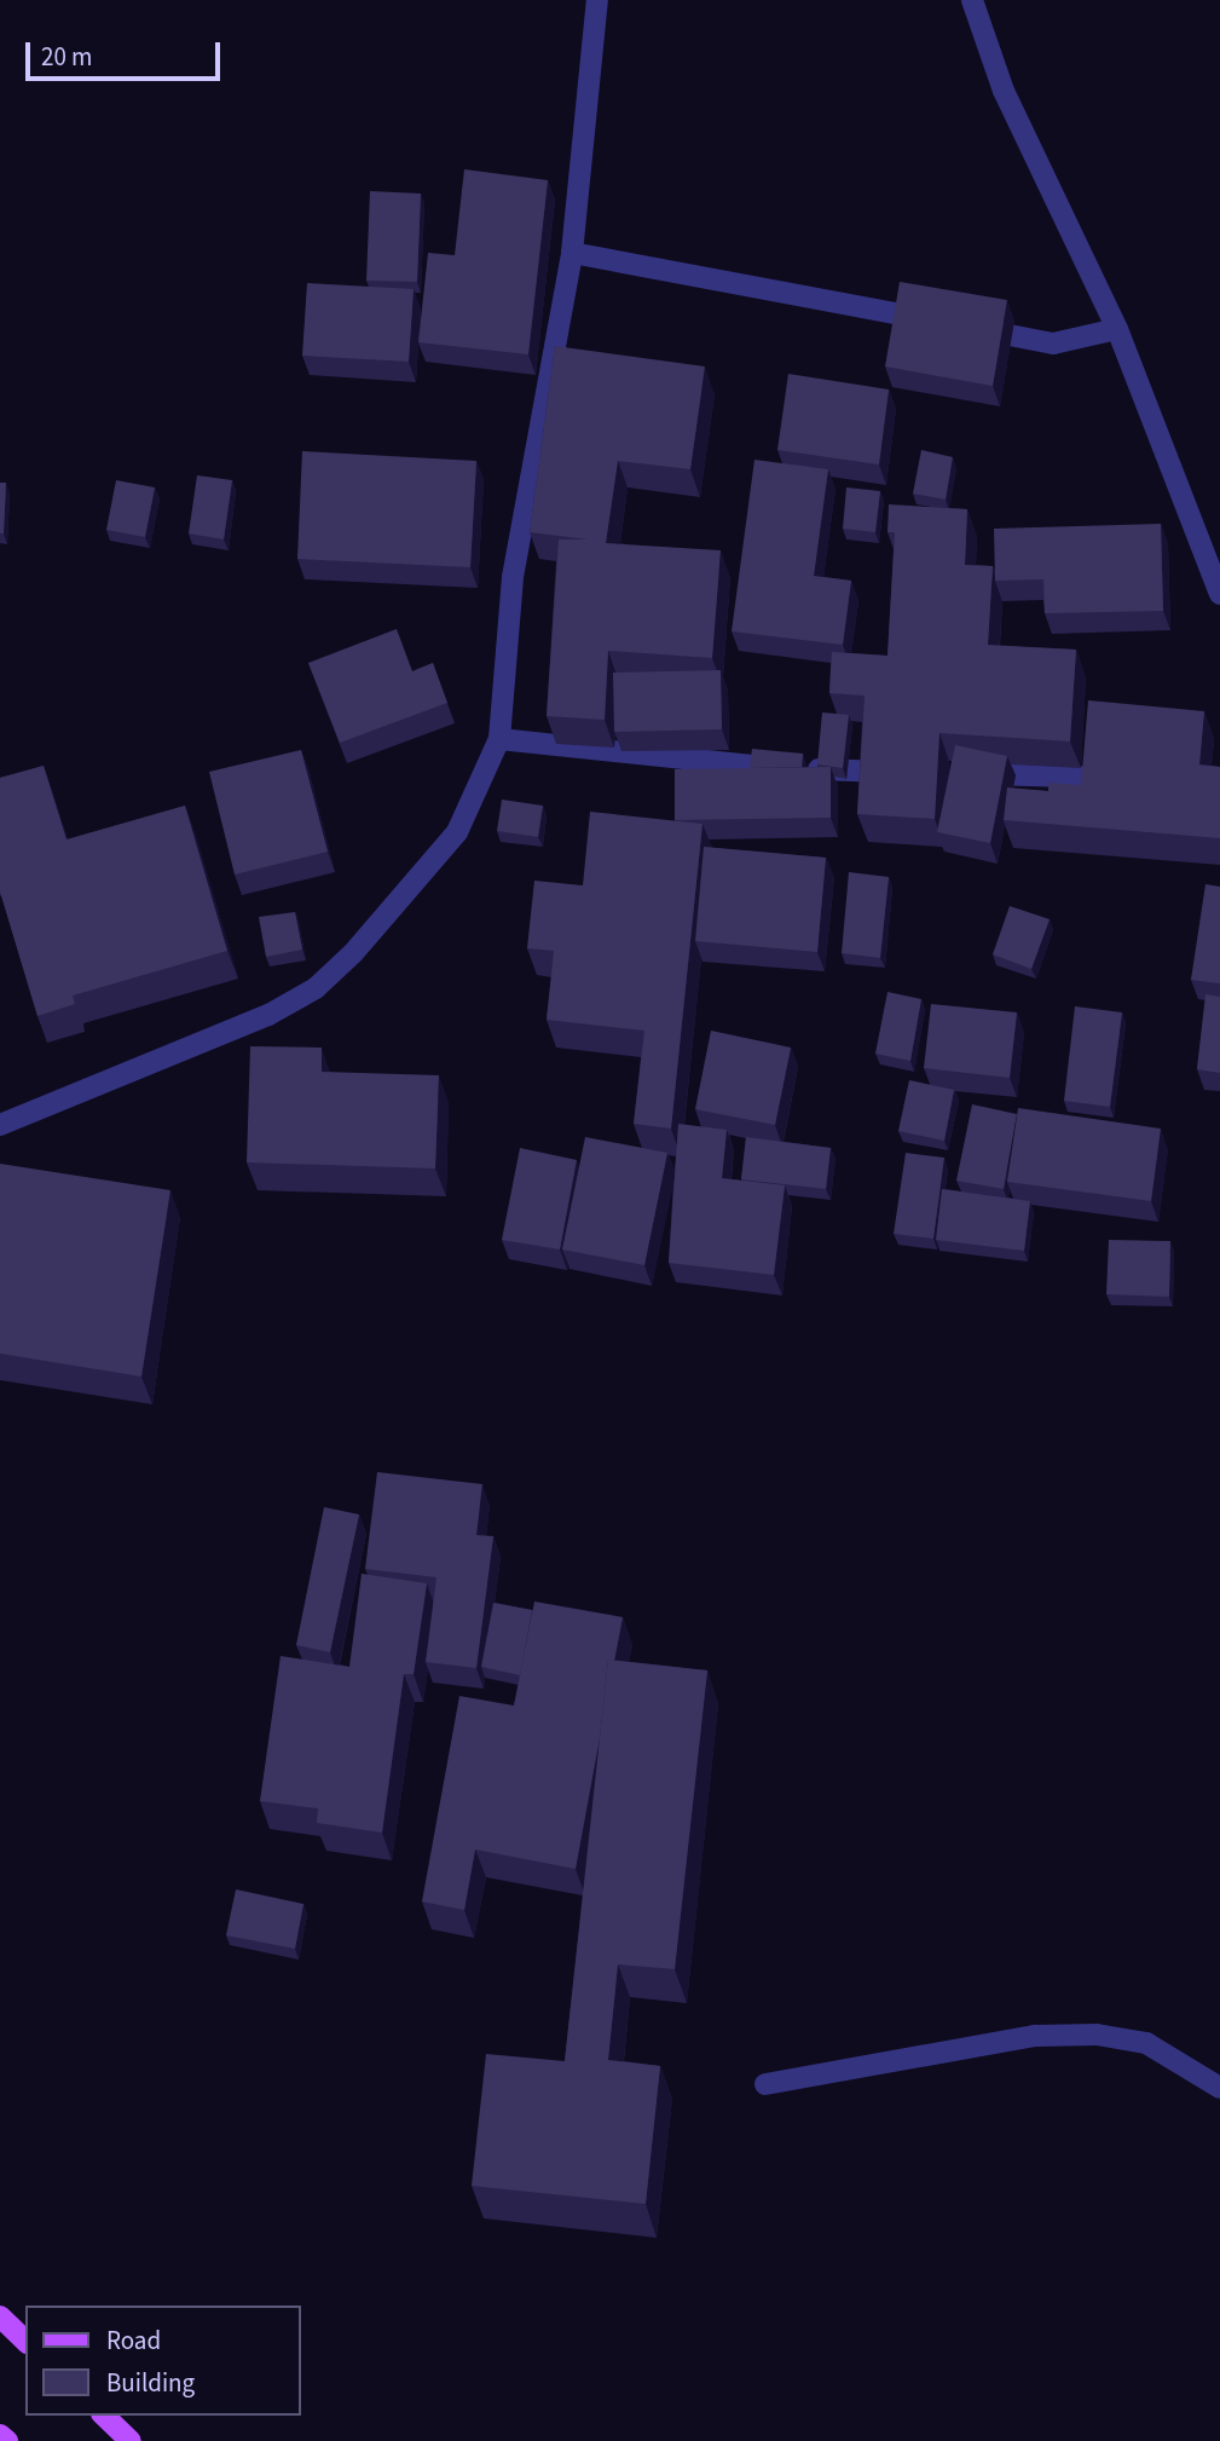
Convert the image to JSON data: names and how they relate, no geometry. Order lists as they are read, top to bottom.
{
  "legend": ["Road", "Building"],
  "scale_bar": "20 m"
}
